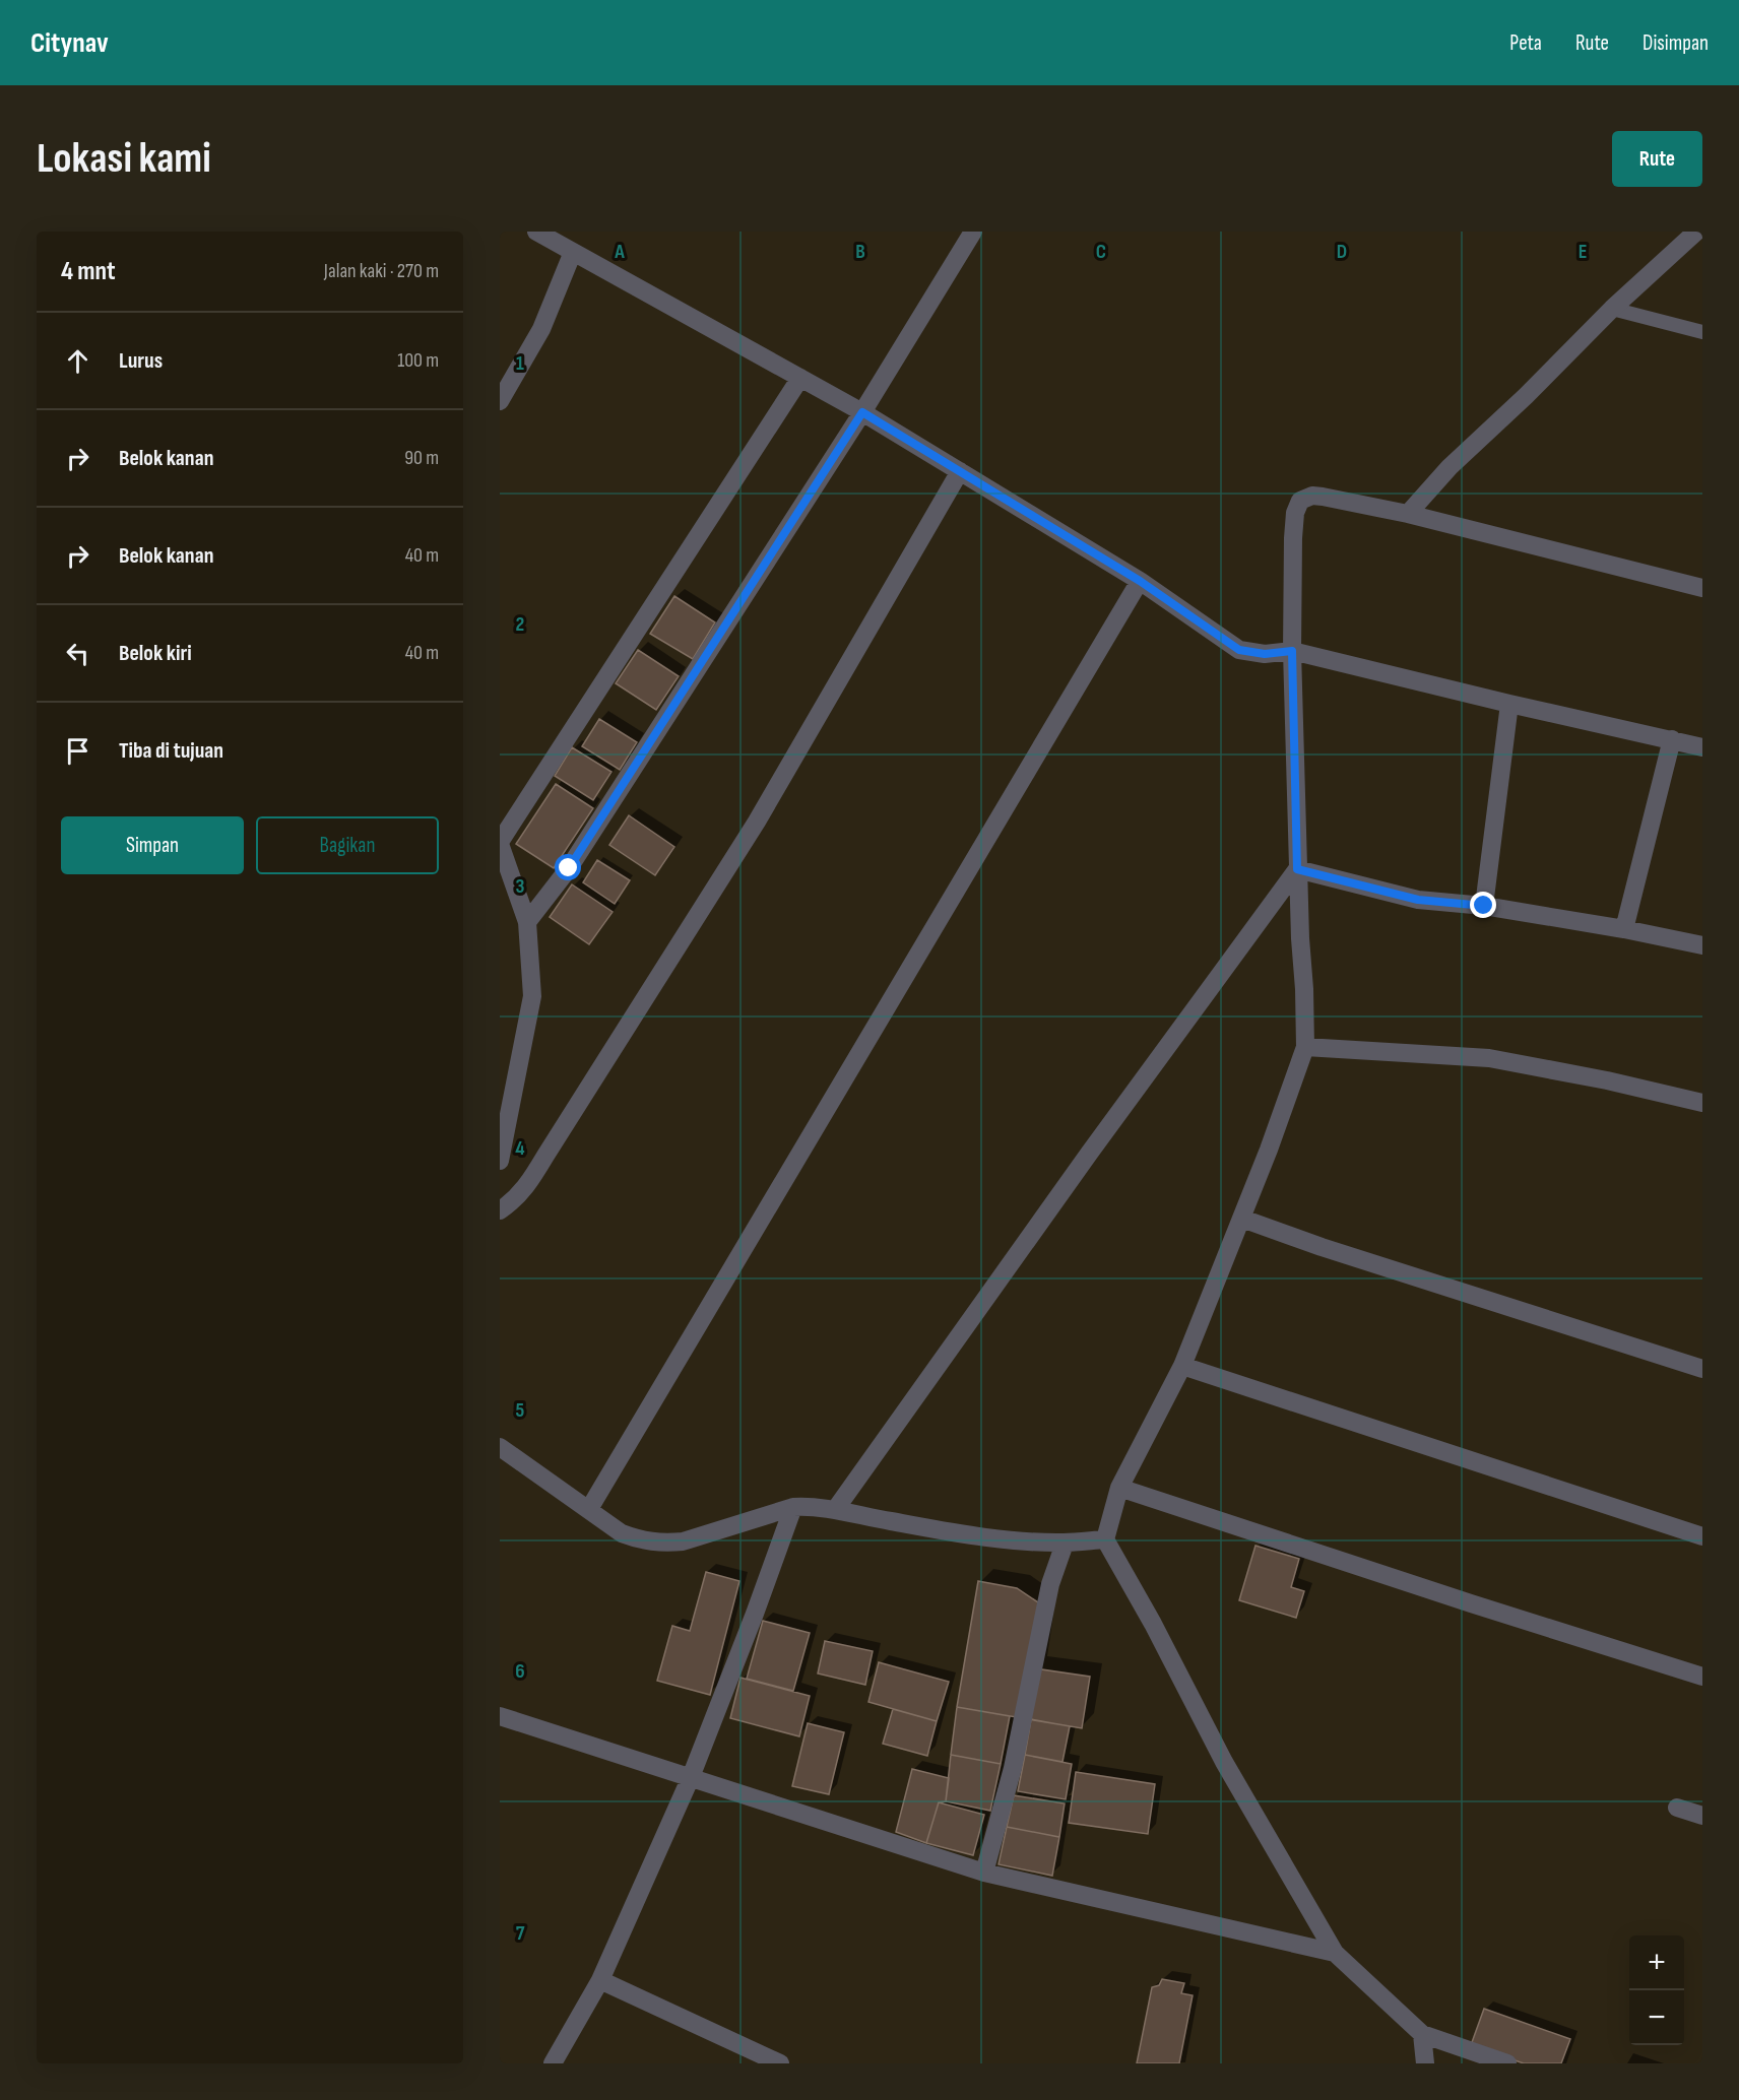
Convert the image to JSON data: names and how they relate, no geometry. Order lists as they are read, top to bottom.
{
  "page": {
    "header": "Citynav",
    "nav": ["Peta", "Rute", "Disimpan"],
    "buttons": [
      "Rute",
      ["Simpan", "Bagikan"]
    ],
    "title": "Lokasi kami",
    "heading": ["4 mnt", "Jalan kaki · 270 m"],
    "list": [
      ["Lurus", "100 m"],
      ["Belok kanan", "90 m"],
      ["Belok kanan", "40 m"],
      ["Belok kiri", "40 m"],
      "Tiba di tujuan"
    ],
    "map_buttons": ["+", "−"]
  },
  "grid": {
    "columns": [
      "A",
      "B",
      "C",
      "D",
      "E"
    ],
    "rows": [
      "1",
      "2",
      "3",
      "4",
      "5",
      "6",
      "7"
    ]
  }
}
